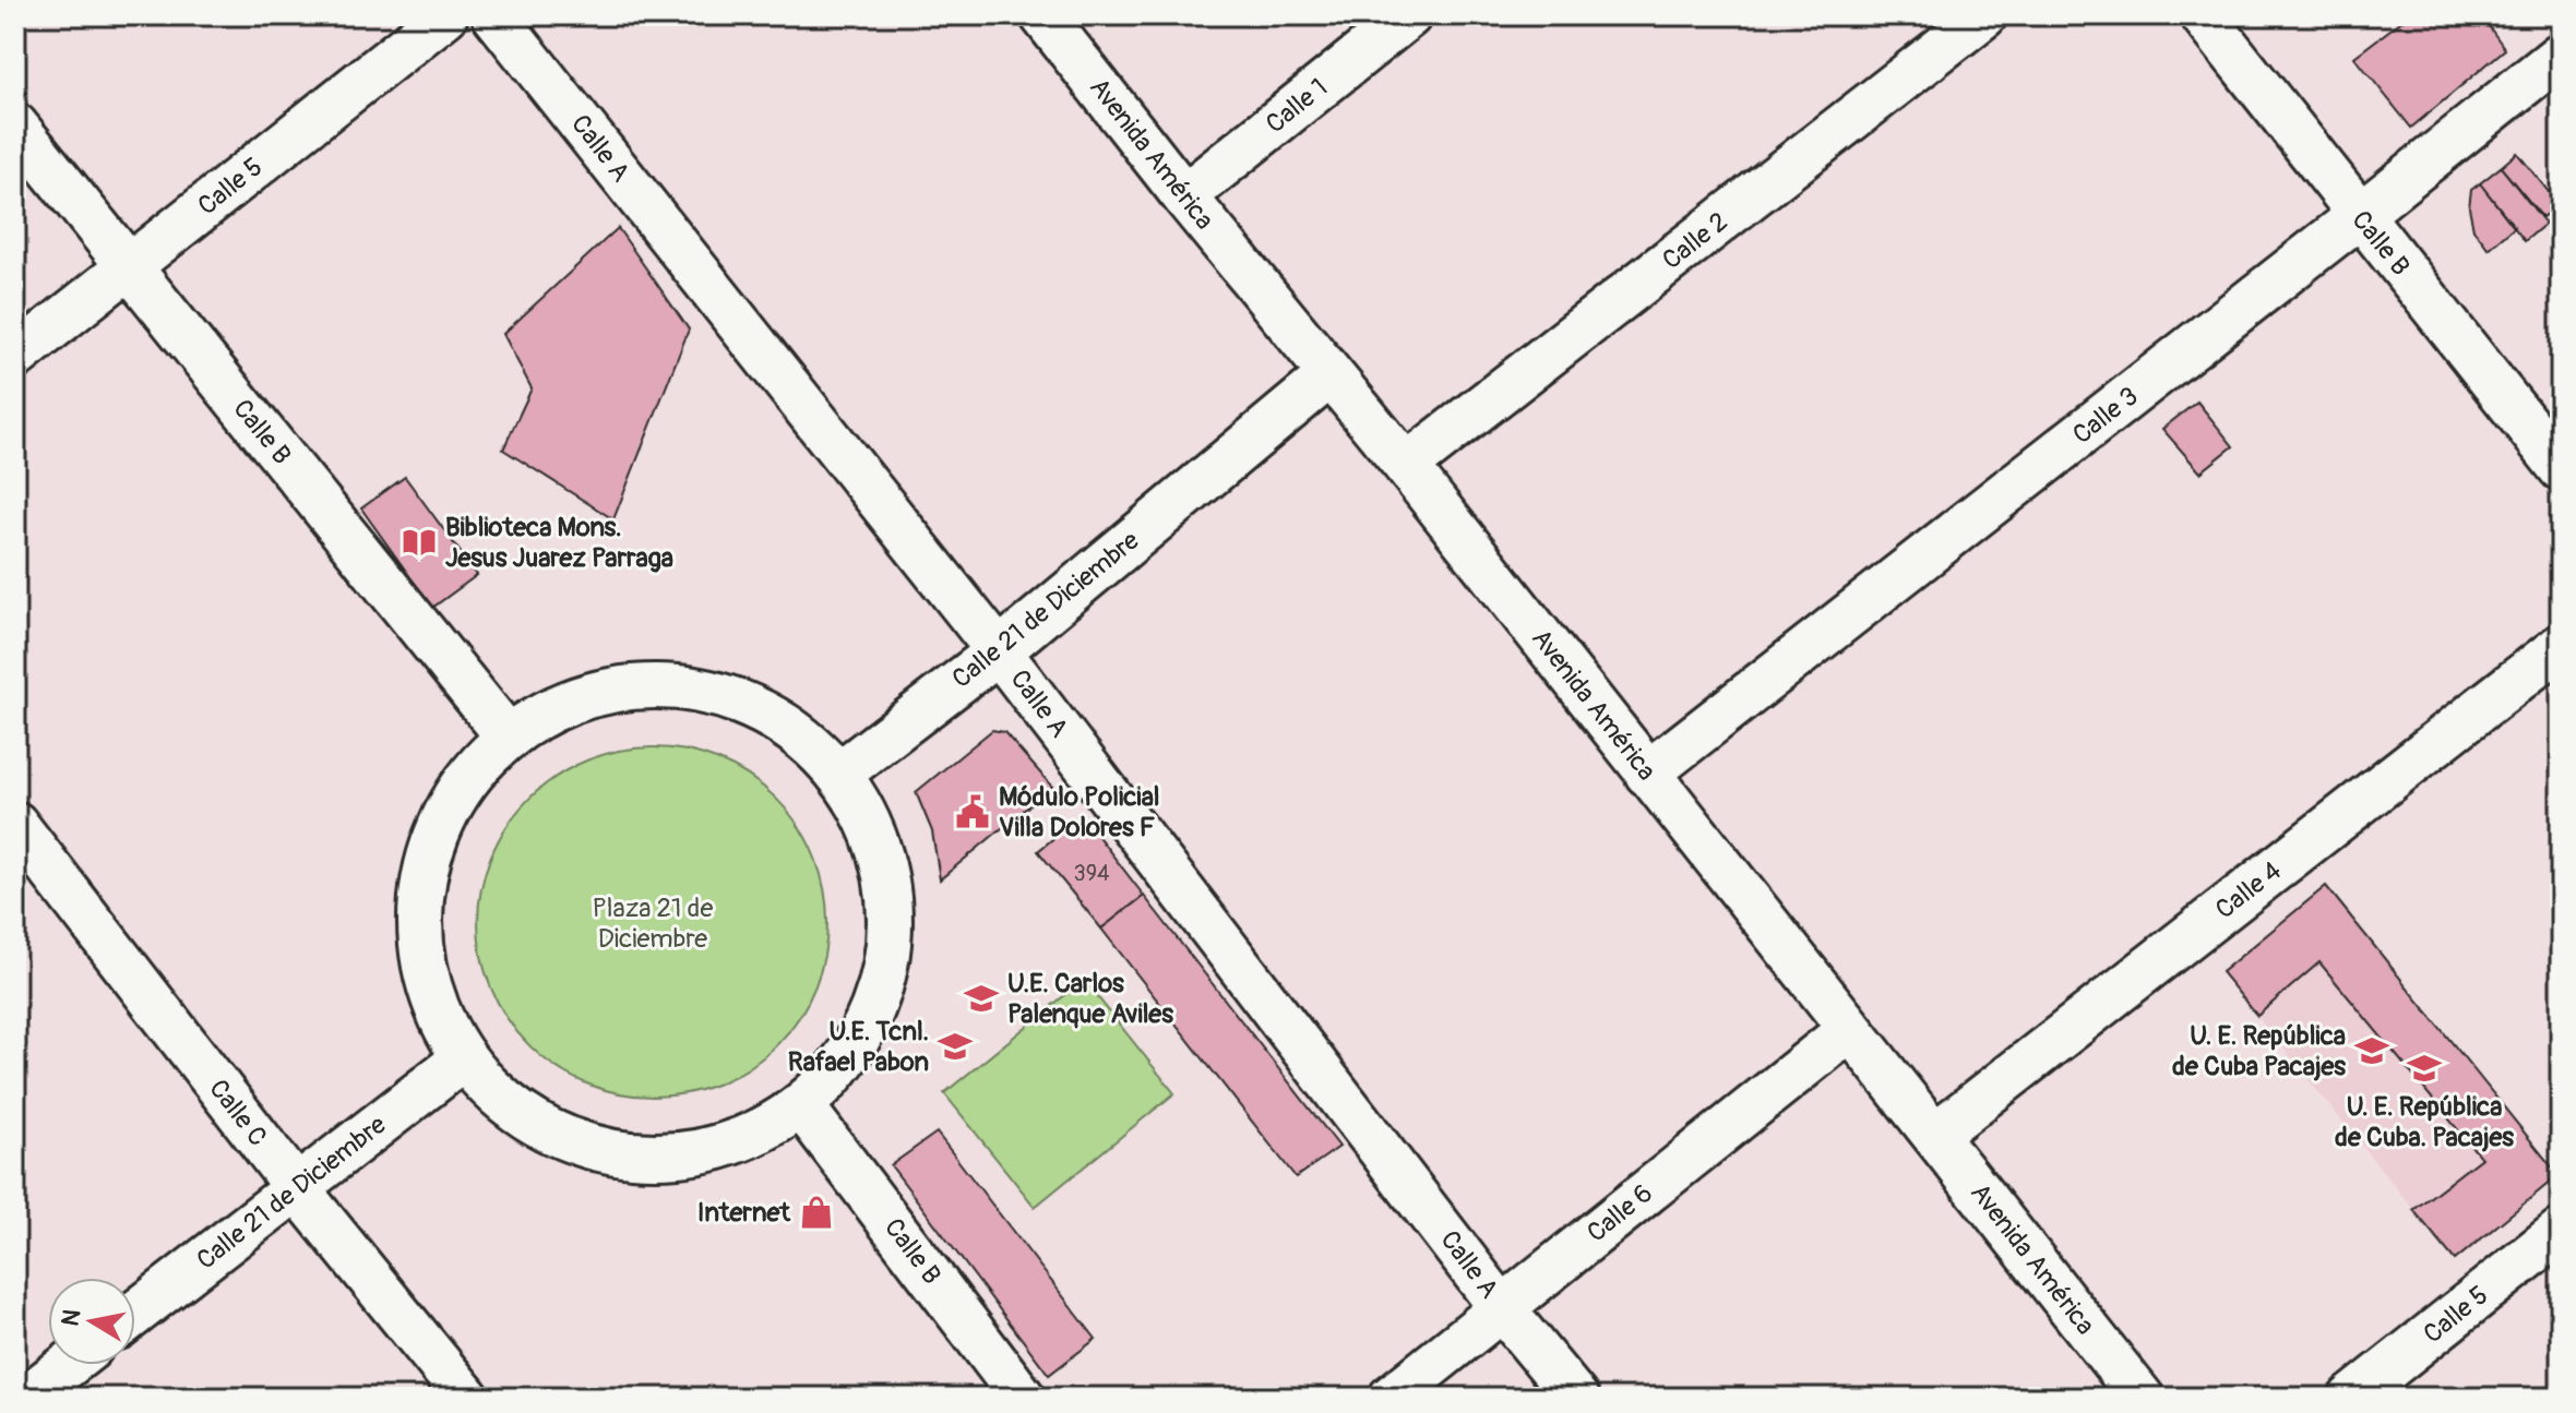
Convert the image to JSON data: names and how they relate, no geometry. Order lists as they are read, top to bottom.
{
  "streets": {
    "street": [
      "Calle 1",
      "Calle A",
      "Avenida América",
      "Calle 5",
      "Calle 2",
      "Calle B",
      "Calle 3",
      "Calle 21 de Diciembre",
      "Calle 4",
      "Calle C",
      "Calle 6"
    ]
  },
  "crossings": [
    ["Calle 1", "Avenida América"],
    ["Calle A", "Calle 21 de Diciembre"],
    ["Calle A", "Calle 6"],
    ["Avenida América", "Calle 2"],
    ["Avenida América", "Calle 3"],
    ["Avenida América", "Calle 21 de Diciembre"],
    ["Avenida América", "Calle 4"],
    ["Avenida América", "Calle 6"],
    ["Calle 5", "Calle B"],
    ["Calle B", "Calle 3"],
    ["Calle 21 de Diciembre", "Calle C"]
  ],
  "parks": ["Plaza 21 de Diciembre"],
  "places": {
    "library": ["Biblioteca Mons. Jesus Juarez Parraga"],
    "public building": ["Módulo Policial Villa Dolores F"],
    "school or university": [
      "U.E. Carlos Palenque Aviles",
      "U.E. Tcnl. Rafael Pabon",
      "U. E. República de Cuba Pacajes",
      "U. E. República de Cuba. Pacajes"
    ],
    "shop": ["Internet"]
  },
  "house_numbers": ["394"],
  "north": "left"
}
